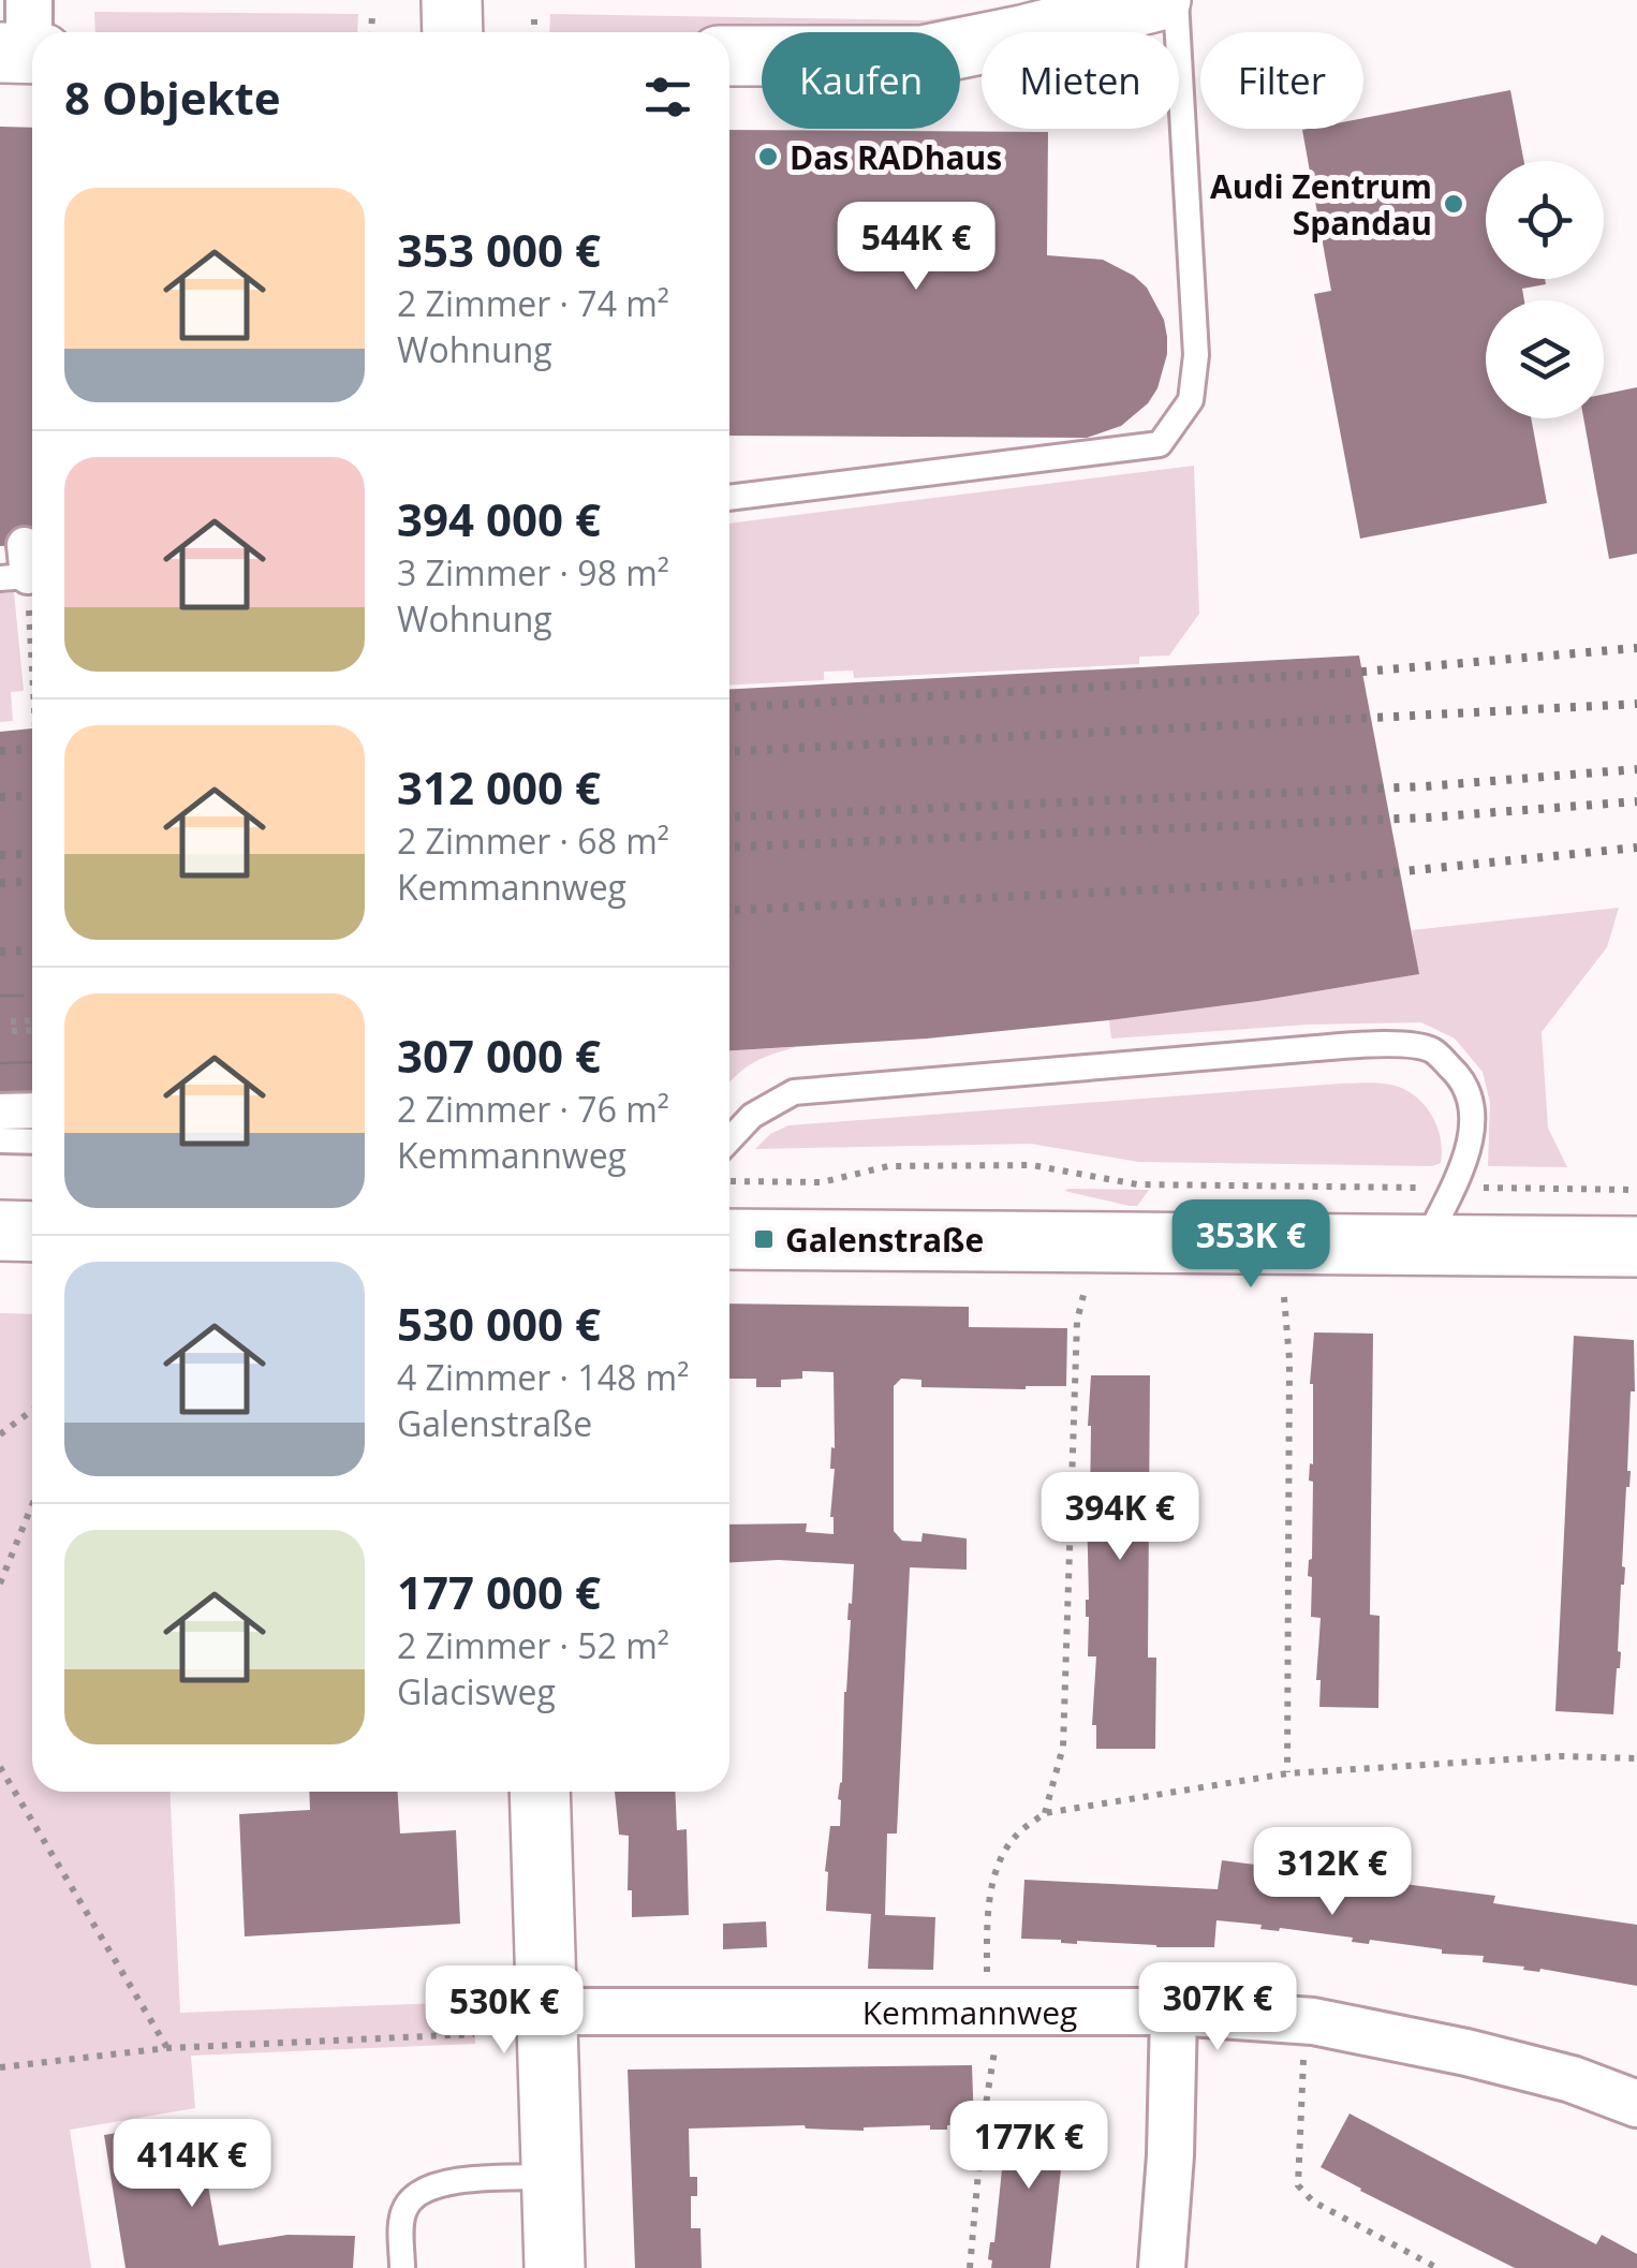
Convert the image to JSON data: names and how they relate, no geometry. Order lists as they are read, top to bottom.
{
  "streets": {
    "street": ["Kemmannweg"]
  },
  "places": {
    "other": ["Das RADhaus", "Audi Zentrum Spandau"],
    "transit": ["Galenstraße"]
  },
  "page": {
    "chip": ["Kaufen", "Mieten", "Filter"],
    "heading": "8 Objekte",
    "list": [
      {
        "name": "353 000 €",
        "note": "2 Zimmer · 74 m² · Wohnung"
      },
      {
        "name": "394 000 €",
        "note": "3 Zimmer · 98 m² · Wohnung"
      },
      {
        "name": "312 000 €",
        "note": "2 Zimmer · 68 m² · Kemmannweg"
      },
      {
        "name": "307 000 €",
        "note": "2 Zimmer · 76 m² · Kemmannweg"
      },
      {
        "name": "530 000 €",
        "note": "4 Zimmer · 148 m² · Galenstraße"
      },
      {
        "name": "177 000 €",
        "note": "2 Zimmer · 52 m² · Glacisweg"
      }
    ],
    "price": [
      "544K €",
      "353K €",
      "394K €",
      "312K €",
      "307K €",
      "530K €",
      "177K €",
      "414K €"
    ]
  }
}
